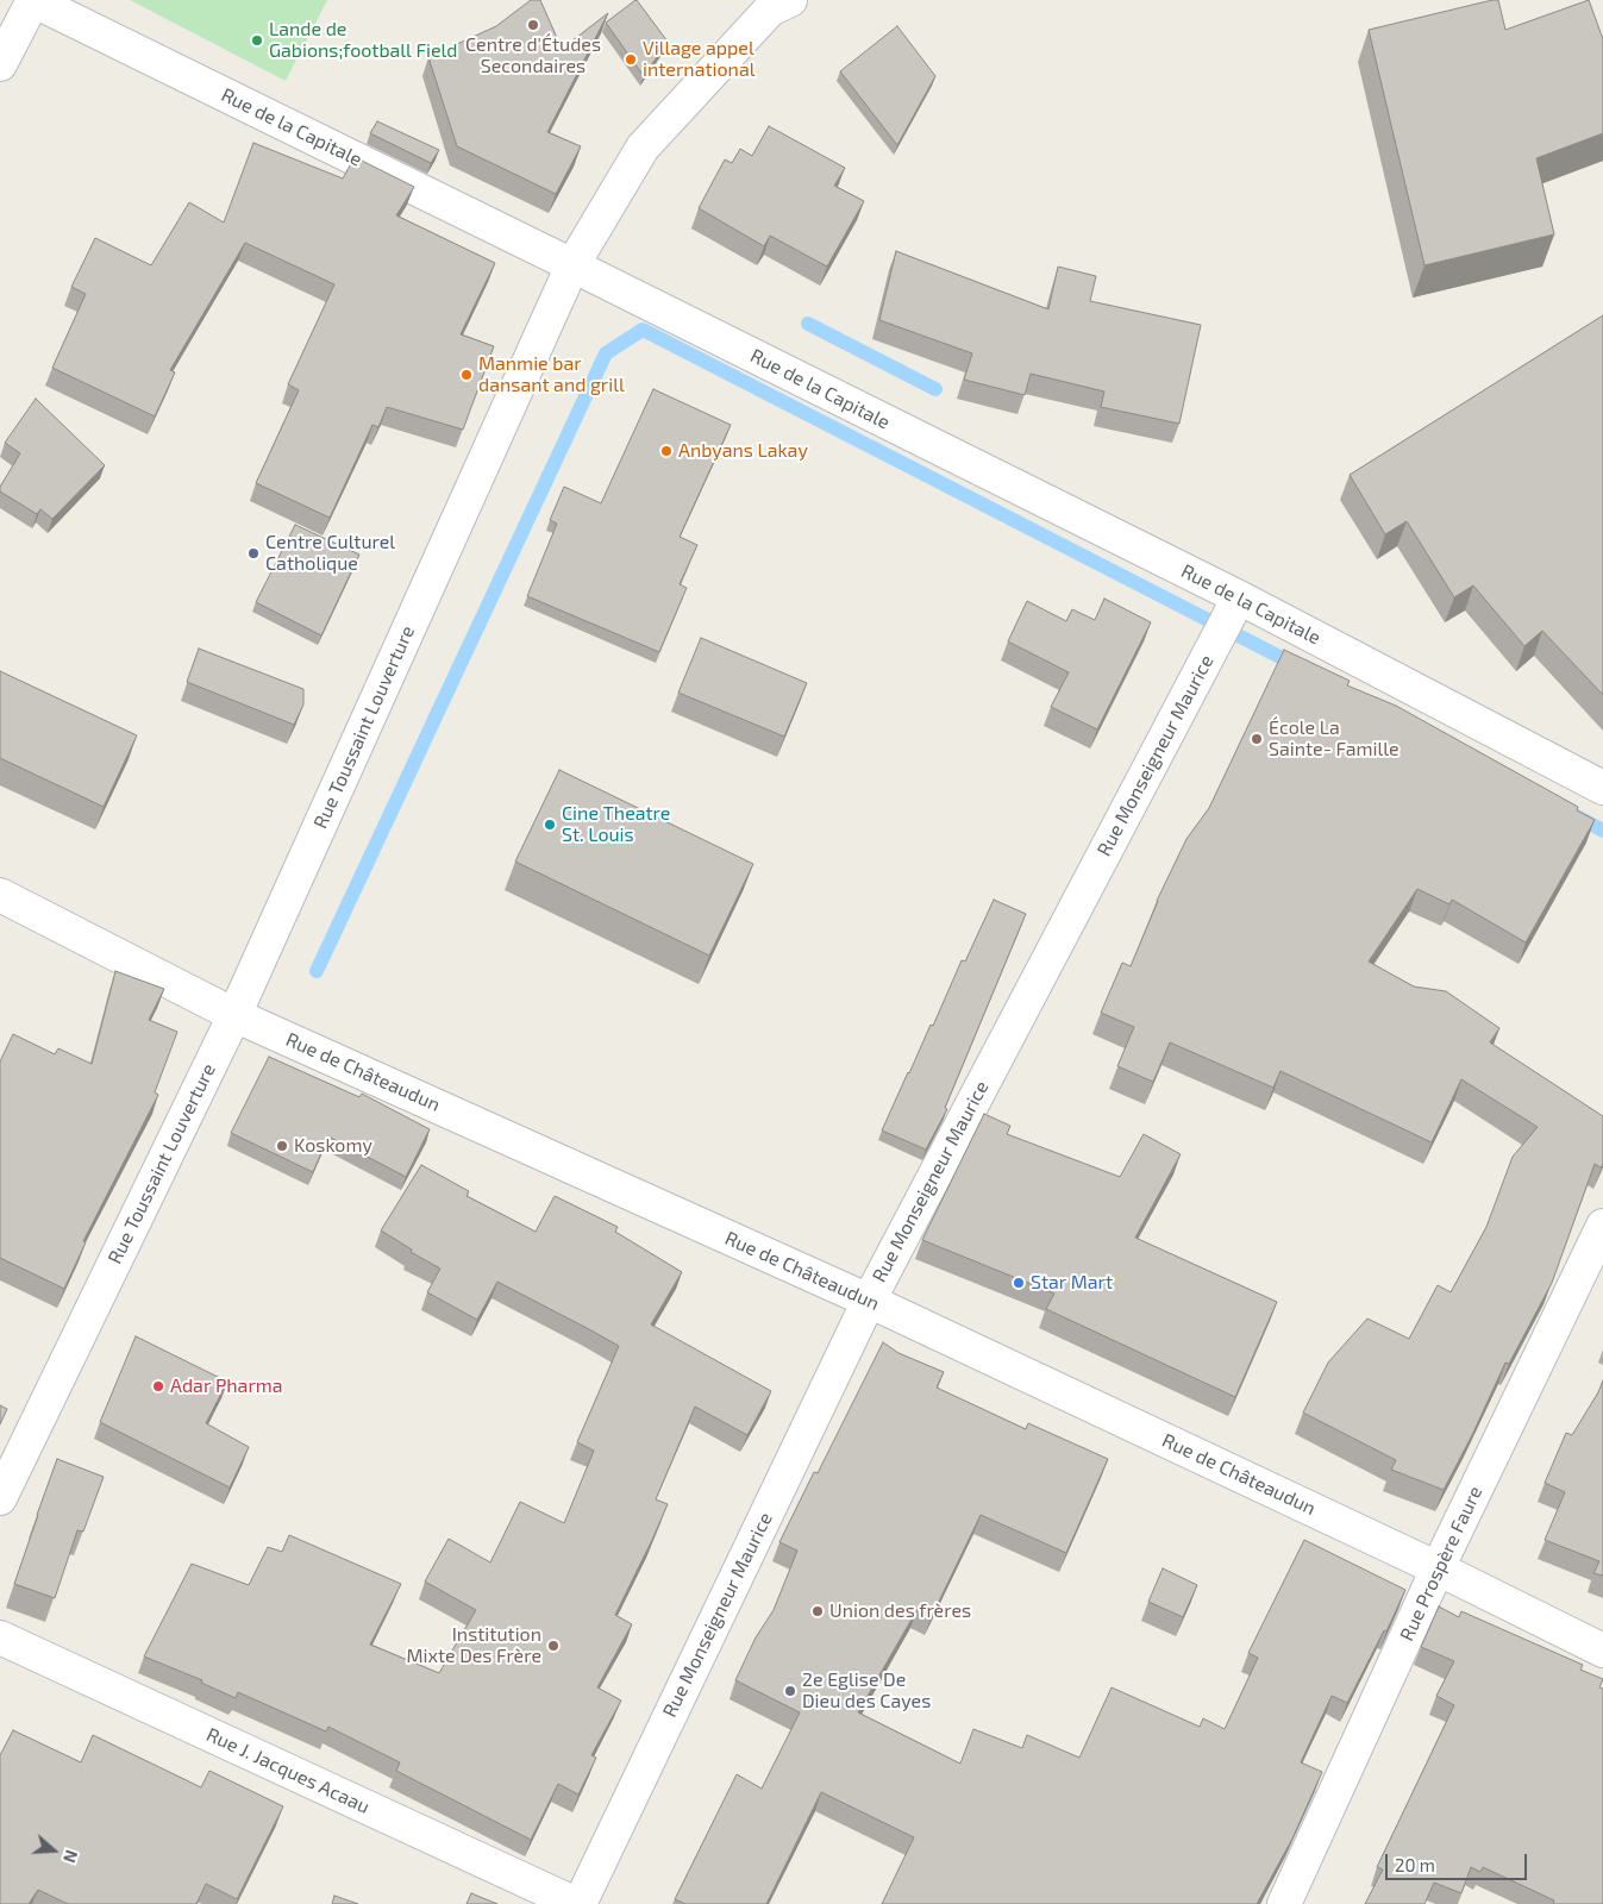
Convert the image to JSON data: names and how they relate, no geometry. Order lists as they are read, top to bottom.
{
  "streets": {
    "street": [
      "Rue de la Capitale",
      "Rue Toussaint Louverture",
      "Rue Monseigneur Maurice",
      "Rue de Châteaudun",
      "Rue Prospère Faure",
      "Rue J. Jacques Acaau"
    ]
  },
  "crossings": [
    ["Rue de la Capitale", "Rue Toussaint Louverture"],
    ["Rue de la Capitale", "Rue Monseigneur Maurice"],
    ["Rue Toussaint Louverture", "Rue de Châteaudun"],
    ["Rue Monseigneur Maurice", "Rue de Châteaudun"],
    ["Rue Monseigneur Maurice", "Rue J. Jacques Acaau"],
    ["Rue de Châteaudun", "Rue Prospère Faure"]
  ],
  "places": [
    "Centre d'Études Secondaires",
    "Lande de Gabions;football Field",
    "Village appel international",
    "Manmie bar dansant and grill",
    "Anbyans Lakay",
    "Centre Culturel Catholique",
    "École La Sainte- Famille",
    "Cine Theatre St. Louis",
    "Koskomy",
    "Star Mart",
    "Adar Pharma",
    "Union des frères",
    "Institution Mixte Des Frère",
    "2e Eglise De Dieu des Cayes"
  ],
  "scale_bar": "20 m",
  "north": "right"
}
